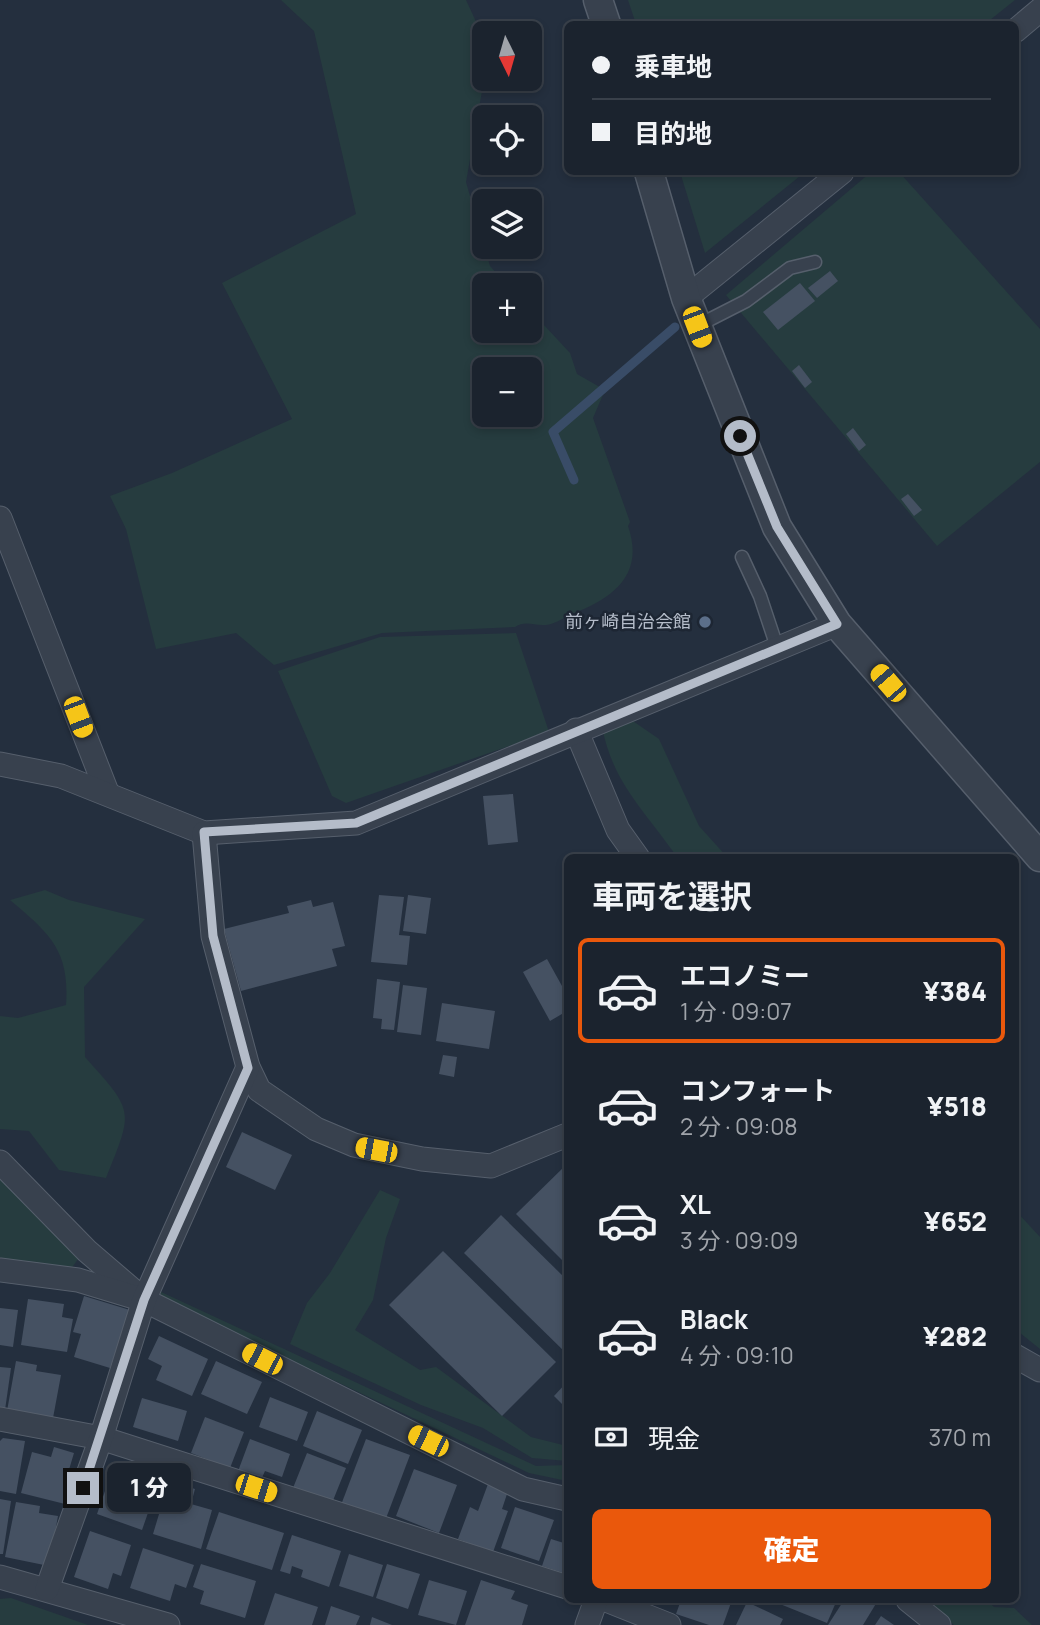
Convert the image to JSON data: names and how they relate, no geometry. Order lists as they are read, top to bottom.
{
  "places": ["前ヶ崎自治会館"],
  "north": "bottom",
  "page": {
    "map_buttons": ["+", "−"],
    "banner": ["乗車地", "目的地"],
    "heading": "車両を選択",
    "list": [
      {
        "name": "エコノミー",
        "note": "1 分 · 09:07",
        "value": "¥384"
      },
      {
        "name": "コンフォート",
        "note": "2 分 · 09:08",
        "value": "¥518"
      },
      {
        "name": "XL",
        "note": "3 分 · 09:09",
        "value": "¥652"
      },
      {
        "name": "Black",
        "note": "4 分 · 09:10",
        "value": "¥282"
      }
    ],
    "pay": ["現金", "370 m"],
    "bubble": "1 分",
    "buttons": "確定"
  }
}
